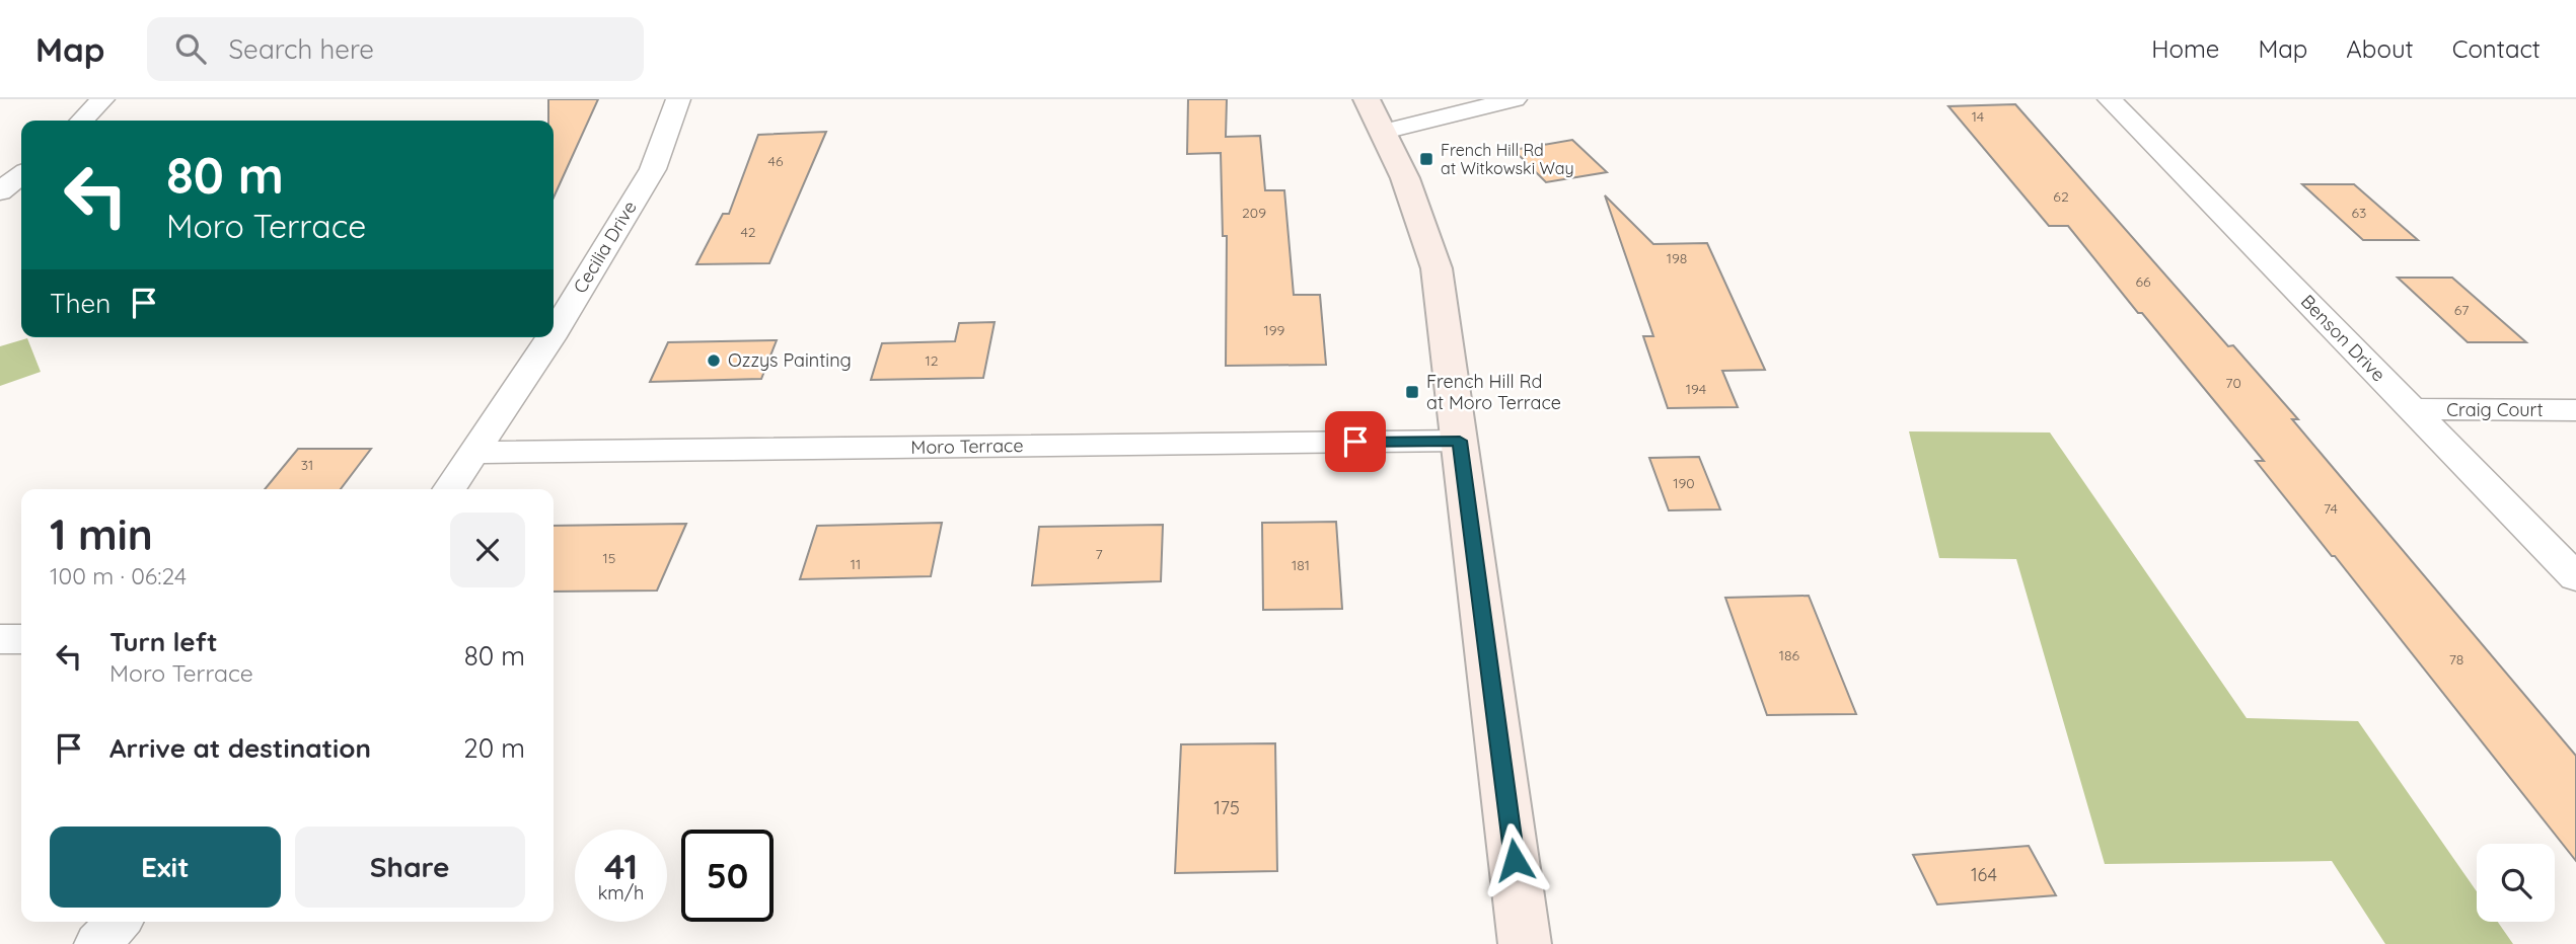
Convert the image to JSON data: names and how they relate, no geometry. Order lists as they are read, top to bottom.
{
  "streets": {
    "street": [
      "Cecilia Drive",
      "Benson Drive",
      "Craig Court",
      "Moro Terrace"
    ]
  },
  "crossings": [
    ["Cecilia Drive", "Moro Terrace"],
    ["Benson Drive", "Craig Court"]
  ],
  "places": {
    "transit": ["French Hill Rd at Witkowski Way", "French Hill Rd at Moro Terrace"],
    "other": ["Ozzys Painting"]
  },
  "house_numbers": [
    "14",
    "46",
    "62",
    "209",
    "63",
    "42",
    "198",
    "66",
    "67",
    "199",
    "12",
    "70",
    "194",
    "31",
    "190",
    "74",
    "7",
    "15",
    "11",
    "181",
    "186",
    "78",
    "175",
    "164"
  ],
  "page": {
    "header": "Map",
    "search": "Search here",
    "nav": [
      "Home",
      "Map",
      "About",
      "Contact"
    ],
    "turn": ["80 m", "Moro Terrace"],
    "then": "Then",
    "heading": ["1 min", "100 m · 06:24"],
    "list": [
      {
        "name": "Turn left",
        "note": "Moro Terrace",
        "value": "80 m"
      },
      {
        "name": "Arrive at destination",
        "value": "20 m"
      }
    ],
    "buttons": ["Exit", "Share"],
    "speed": "41 km/h",
    "limit": "50"
  }
}
